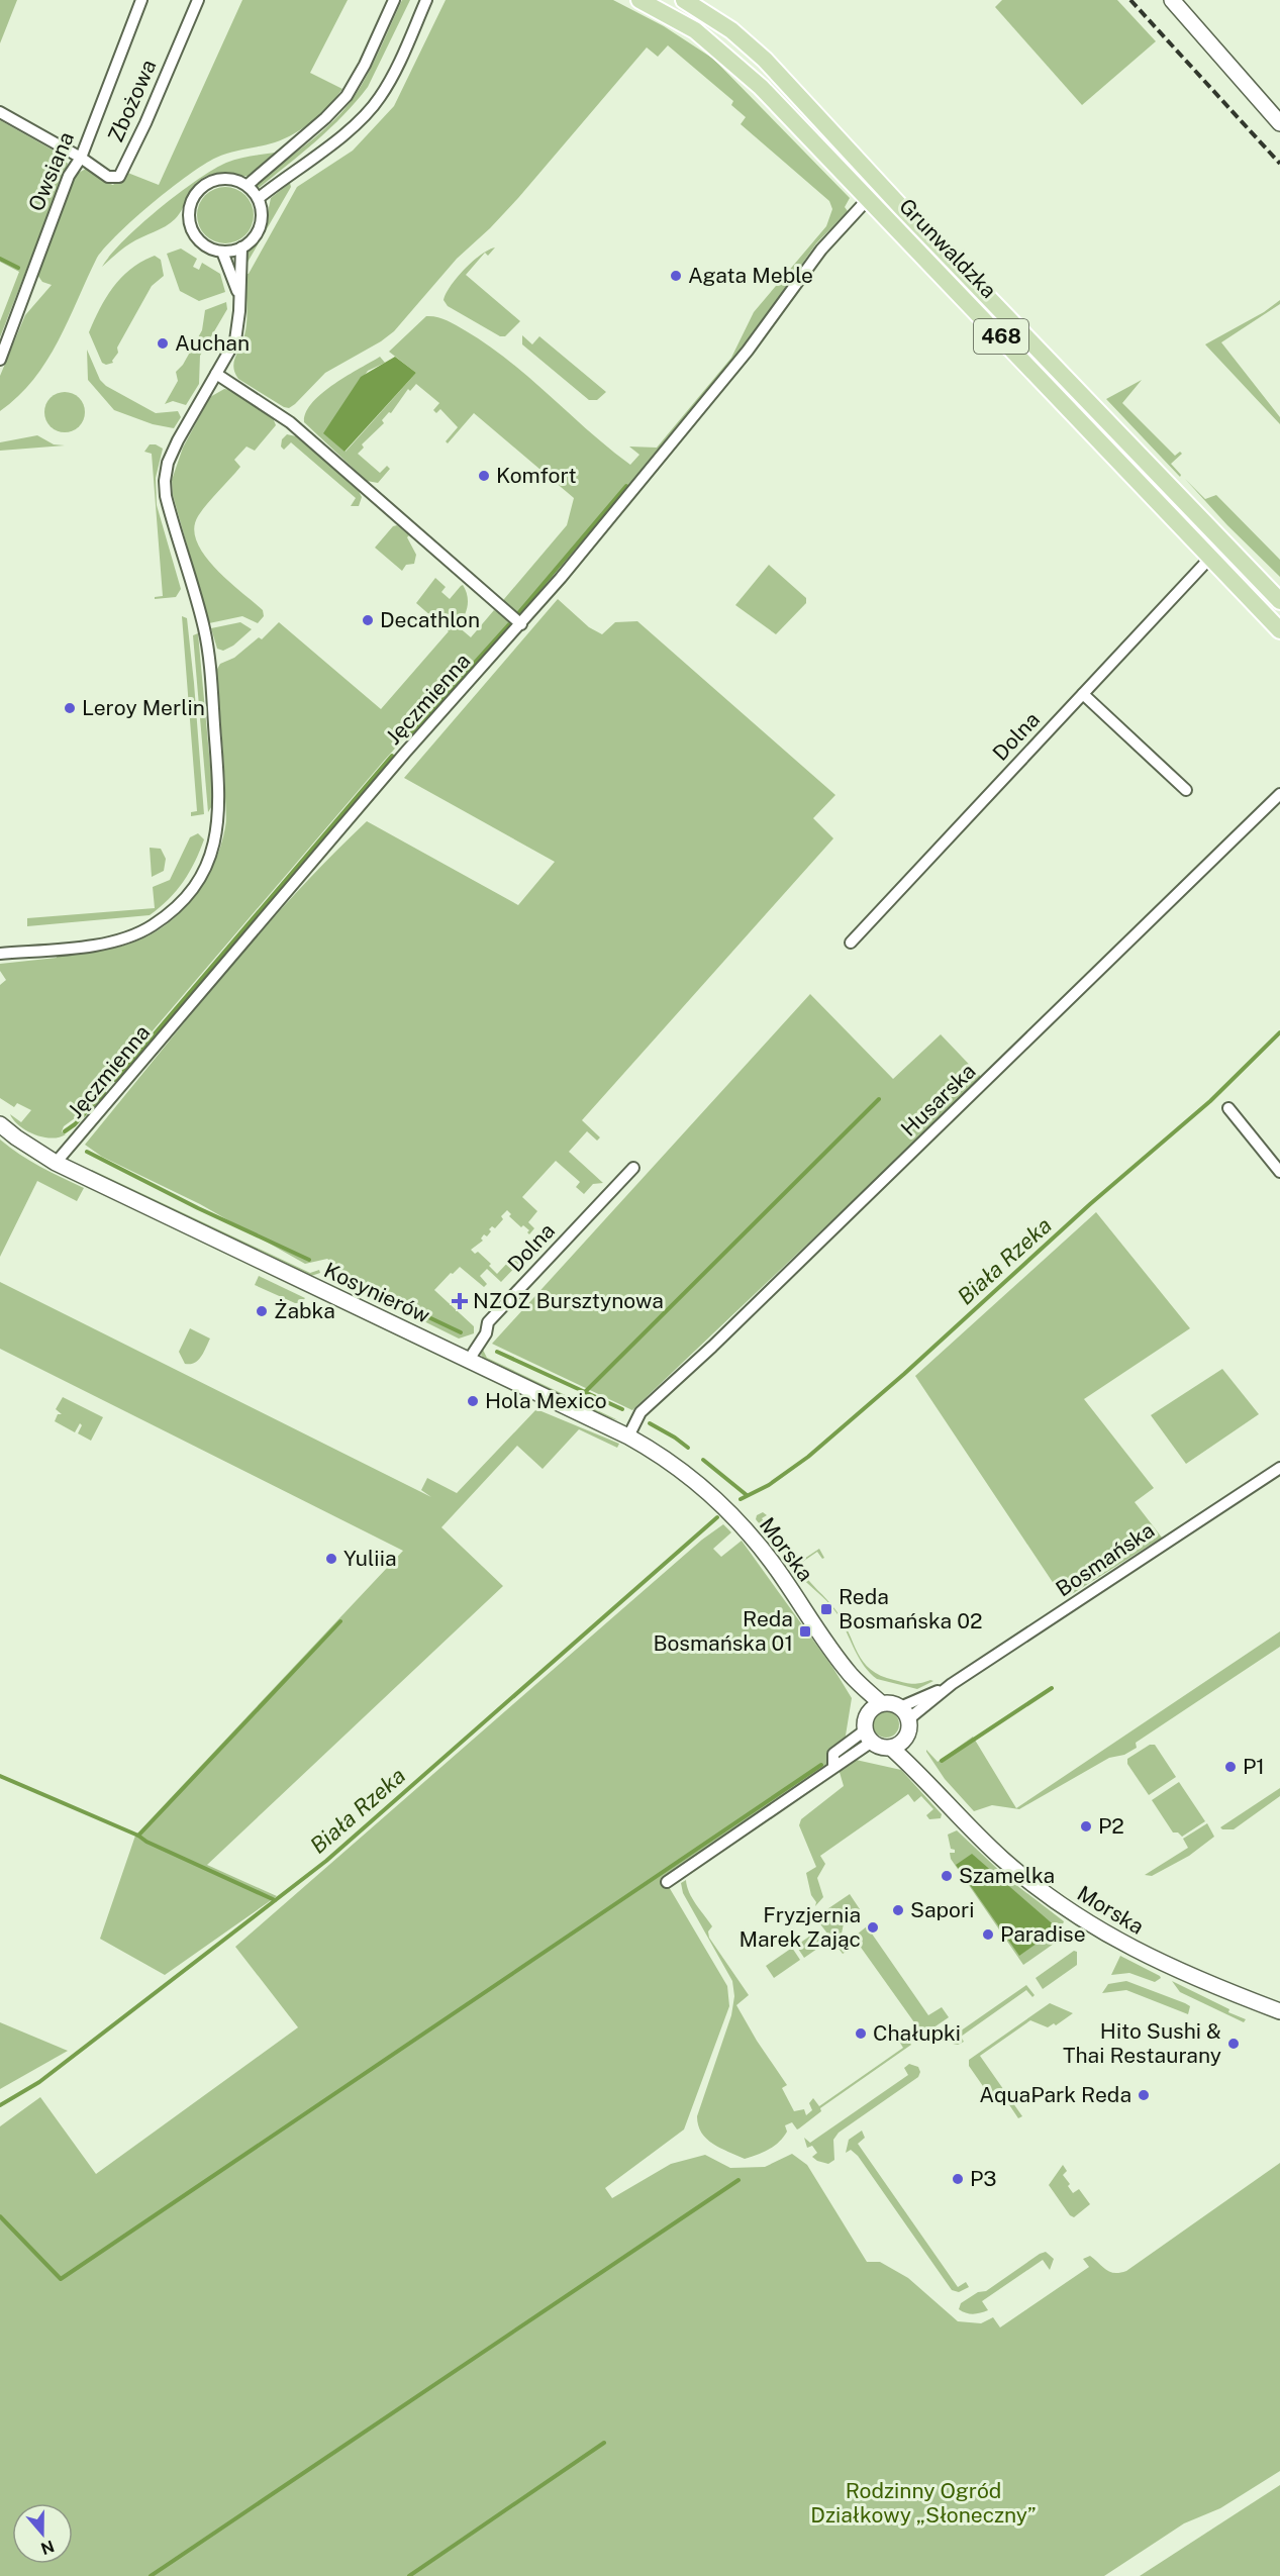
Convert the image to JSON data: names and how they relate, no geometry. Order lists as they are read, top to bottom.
{
  "streets": {
    "main road": [
      "Grunwaldzka",
      "468",
      "Kosynierów",
      "Morska"
    ],
    "street": [
      "Zbożowa",
      "Owsiana",
      "Jęczmienna",
      "Dolna",
      "Husarska",
      "Bosmańska"
    ]
  },
  "crossings": [
    ["Zbożowa", "Owsiana"],
    ["Grunwaldzka", "Jęczmienna"],
    ["Grunwaldzka", "Dolna"],
    ["Jęczmienna", "Kosynierów"],
    ["Dolna", "Kosynierów"],
    ["Husarska", "Kosynierów"],
    ["Kosynierów", "Morska"],
    ["Morska", "Bosmańska"]
  ],
  "water": ["Biała Rzeka"],
  "parks": ["Rodzinny Ogród Działkowy „Słoneczny”"],
  "places": {
    "other": [
      "Agata Meble",
      "Auchan",
      "Komfort",
      "Decathlon",
      "Leroy Merlin",
      "Żabka",
      "Hola Mexico",
      "Yuliia",
      "P1",
      "P2",
      "Szamelka",
      "Sapori",
      "Fryzjernia Marek Zając",
      "Paradise",
      "Chałupki",
      "Hito Sushi & Thai Restaurany",
      "AquaPark Reda",
      "P3"
    ],
    "health": ["NZOZ Bursztynowa"],
    "transit": ["Reda Bosmańska 02", "Reda Bosmańska 01"]
  },
  "north": "bottom"
}
